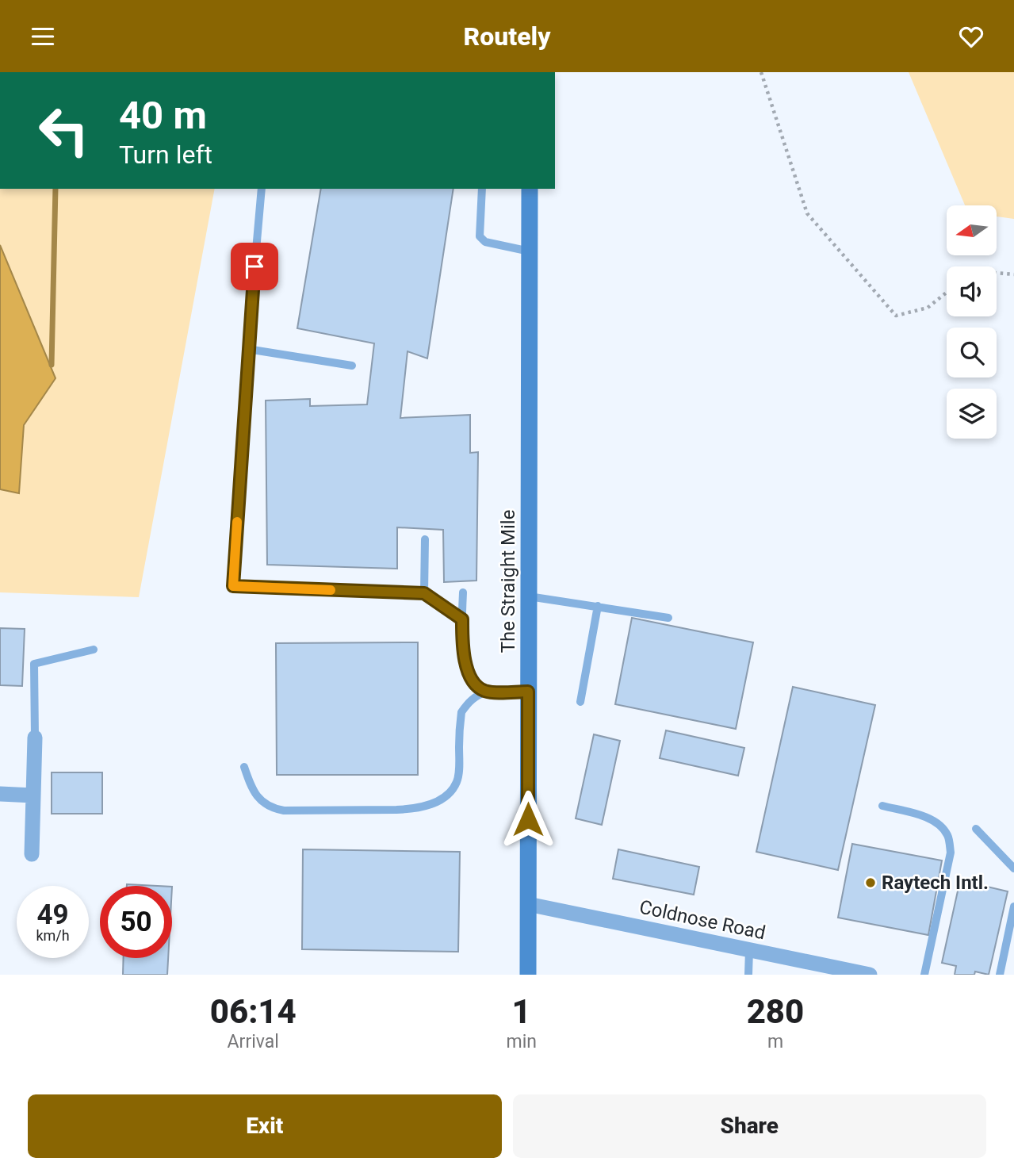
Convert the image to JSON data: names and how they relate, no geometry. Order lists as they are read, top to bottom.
{
  "streets": {
    "main road": ["The Straight Mile"],
    "street": ["Coldnose Road"]
  },
  "crossings": [
    ["The Straight Mile", "Coldnose Road"]
  ],
  "places": ["Raytech Intl."],
  "north": "left",
  "page": {
    "header": "Routely",
    "turn": ["40 m", "Turn left"],
    "speed": "49 km/h",
    "limit": "50",
    "eta": [
      "06:14",
      "Arrival",
      "1",
      "min",
      "280",
      "m"
    ],
    "buttons": ["Exit", "Share"]
  }
}
